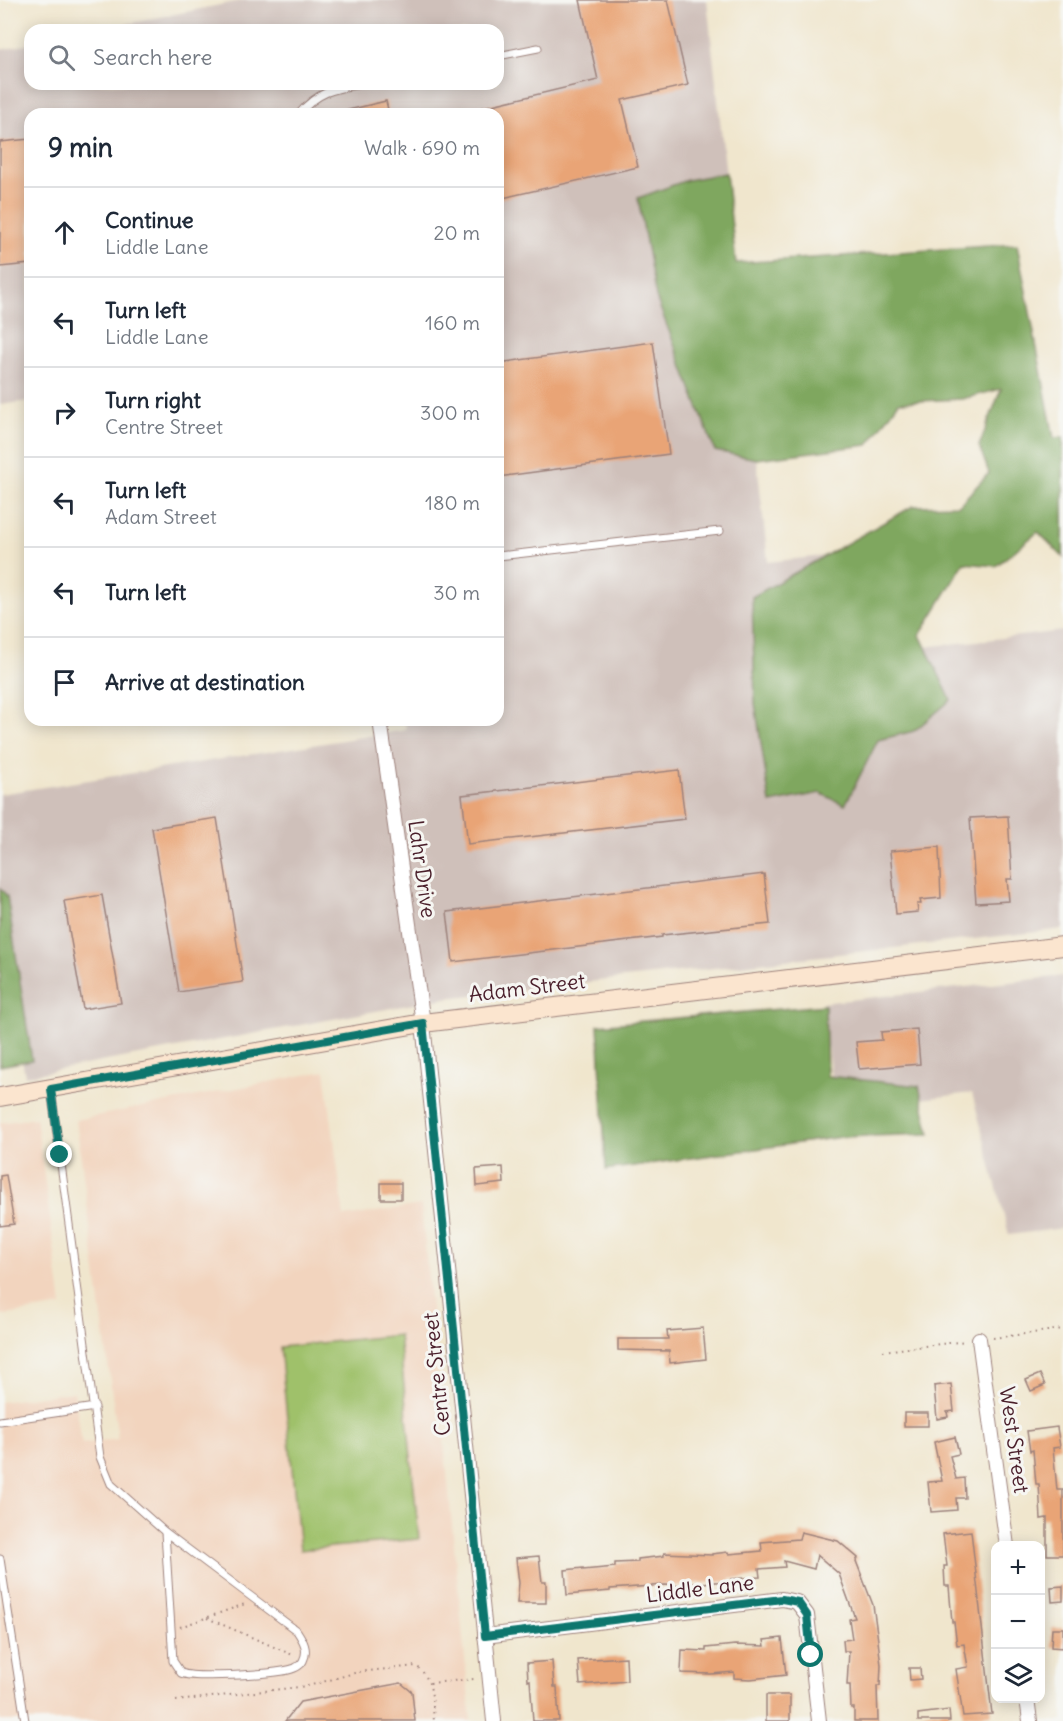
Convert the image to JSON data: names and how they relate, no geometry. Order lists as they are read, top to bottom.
{
  "streets": {
    "street": [
      "Lahr Drive",
      "Adam Street",
      "Centre Street",
      "West Street",
      "Liddle Lane"
    ]
  },
  "crossings": [
    ["Lahr Drive", "Adam Street"],
    ["Lahr Drive", "Centre Street"],
    ["Adam Street", "Centre Street"],
    ["Centre Street", "Liddle Lane"]
  ],
  "page": {
    "search": "Search here",
    "heading": ["9 min", "Walk · 690 m"],
    "list": [
      ["Continue", "Liddle Lane", "20 m"],
      ["Turn left", "Liddle Lane", "160 m"],
      ["Turn right", "Centre Street", "300 m"],
      ["Turn left", "Adam Street", "180 m"],
      ["Turn left", "30 m"],
      "Arrive at destination"
    ],
    "map_buttons": ["+", "−"]
  }
}
